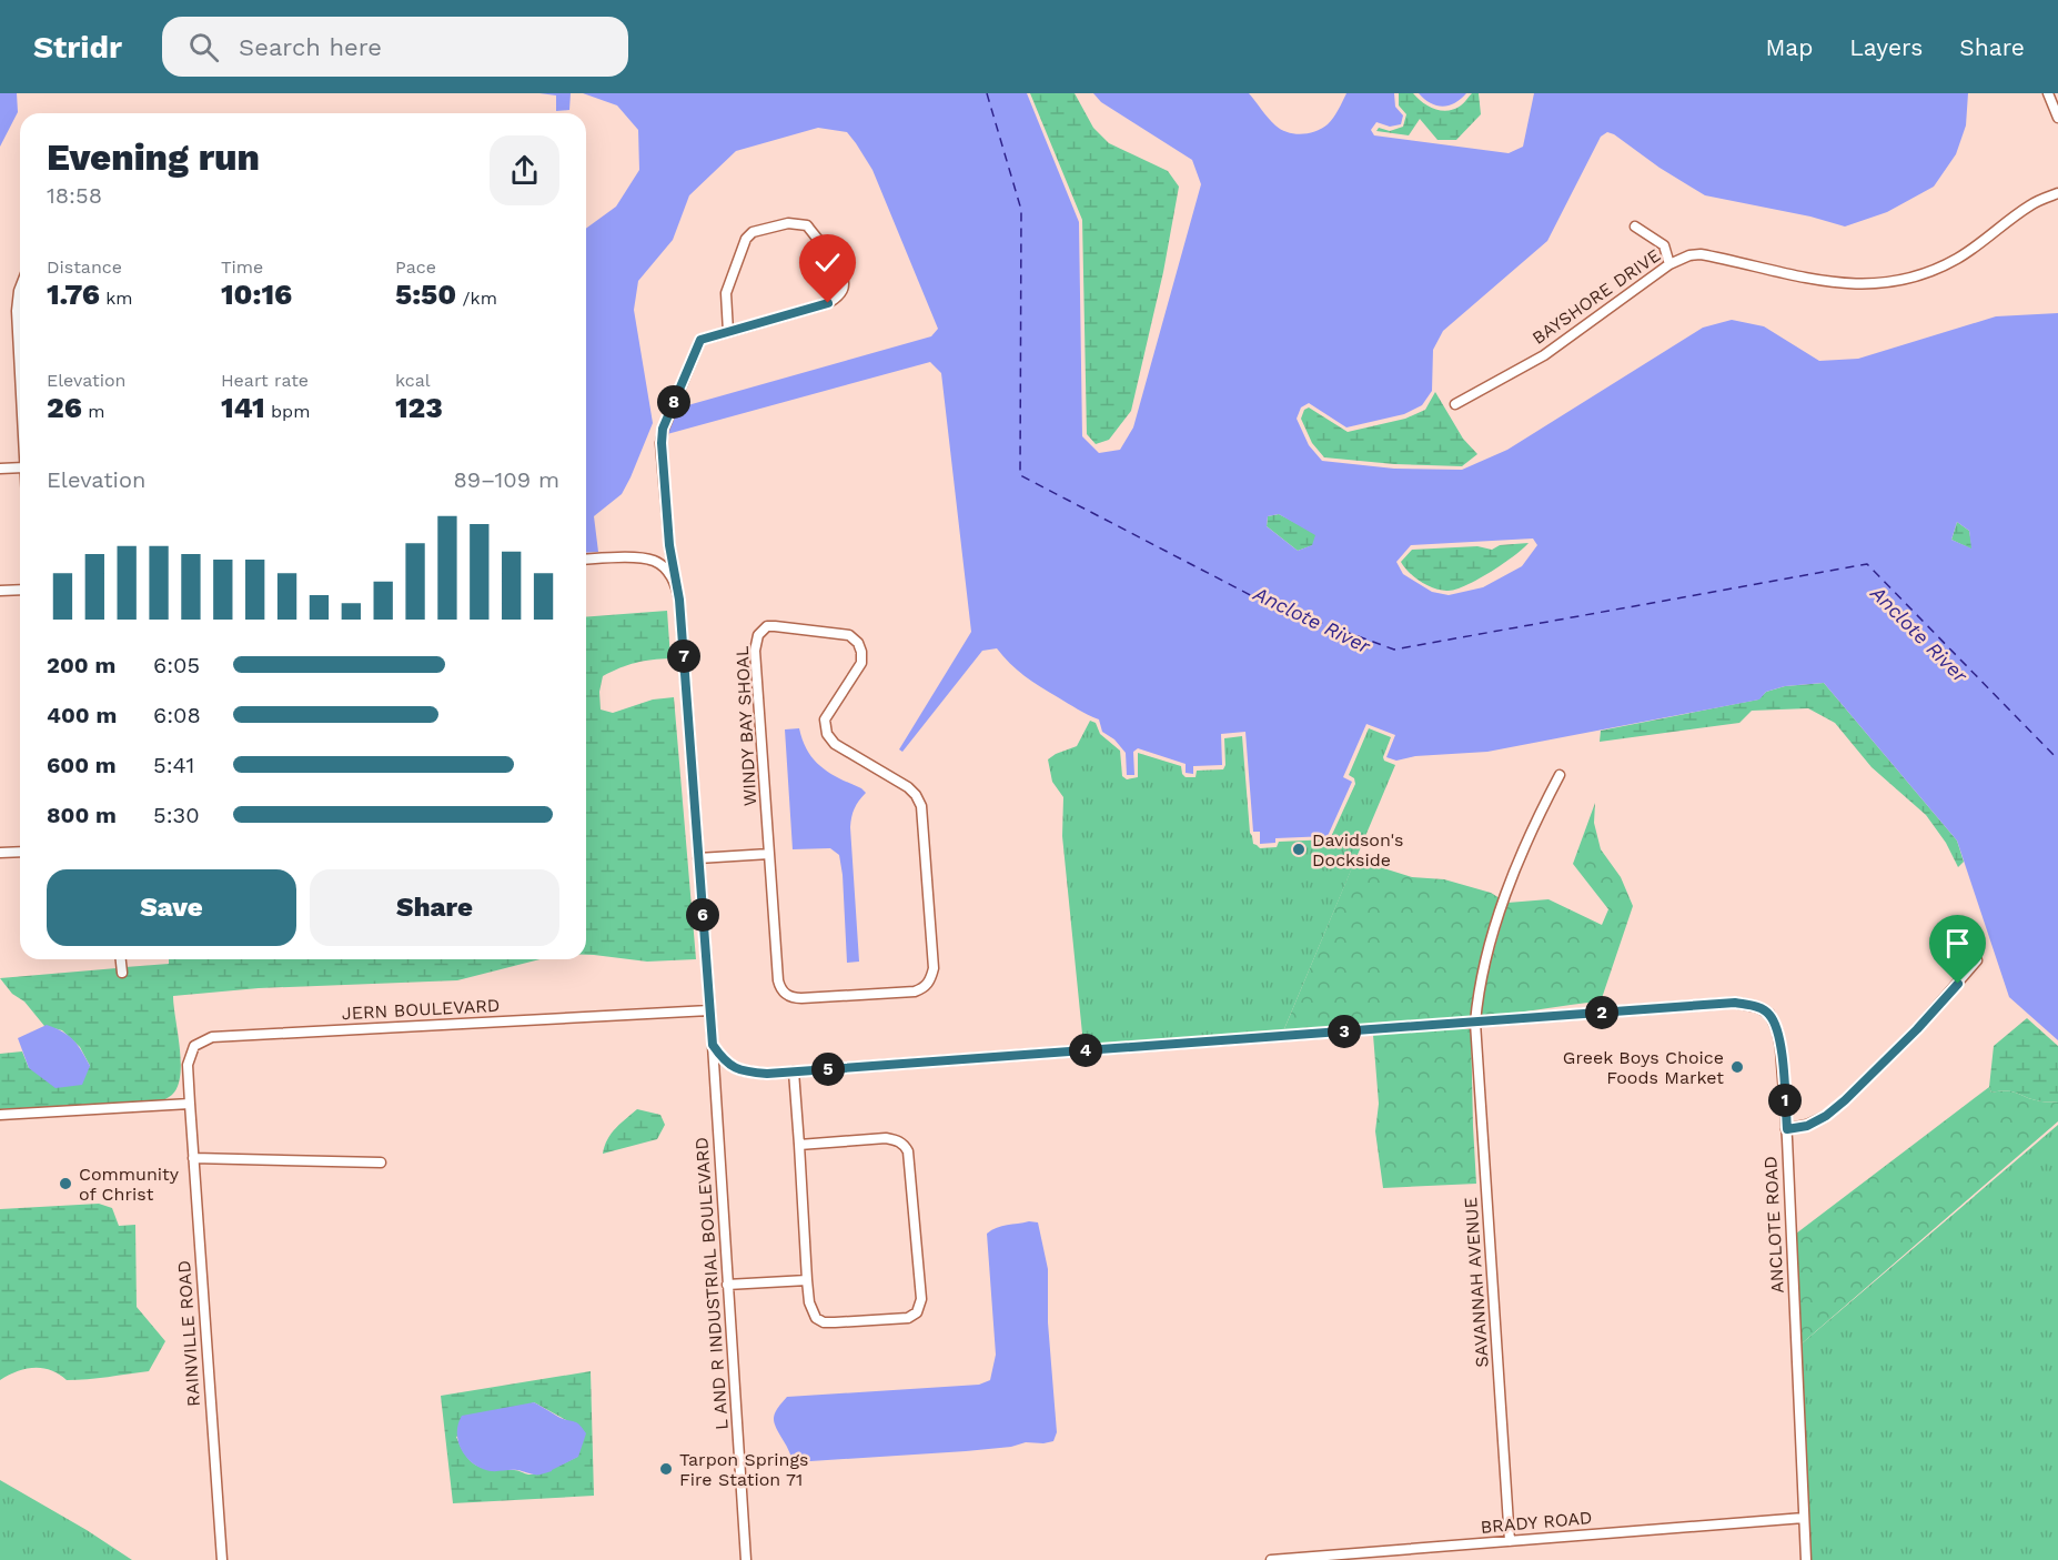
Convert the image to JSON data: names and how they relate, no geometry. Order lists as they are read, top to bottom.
{
  "streets": {
    "street": [
      "BAYSHORE DRIVE",
      "WINDY BAY SHOAL",
      "JERN BOULEVARD",
      "ANCLOTE ROAD",
      "SAVANNAH AVENUE",
      "L AND R INDUSTRIAL BOULEVARD",
      "RAINVILLE ROAD",
      "BRADY ROAD"
    ]
  },
  "crossings": [
    ["JERN BOULEVARD", "RAINVILLE ROAD"],
    ["ANCLOTE ROAD", "SAVANNAH AVENUE"],
    ["ANCLOTE ROAD", "L AND R INDUSTRIAL BOULEVARD"],
    ["ANCLOTE ROAD", "BRADY ROAD"],
    ["SAVANNAH AVENUE", "BRADY ROAD"]
  ],
  "water": ["Anclote River"],
  "places": [
    "Davidson's Dockside",
    "Greek Boys Choice Foods Market",
    "Community of Christ",
    "Tarpon Springs Fire Station 71"
  ],
  "page": {
    "header": "Stridr",
    "search": "Search here",
    "nav": ["Map", "Layers", "Share"],
    "heading": ["Evening run", "18:58"],
    "stats": [
      ["Distance", "1.76 km"],
      ["Time", "10:16"],
      ["Pace", "5:50 /km"],
      ["Elevation", "26 m"],
      ["Heart rate", "141 bpm"],
      ["kcal", "123"]
    ],
    "pins": [
      "8",
      "7",
      "6",
      "2",
      "3",
      "4",
      "5",
      "1"
    ],
    "chart": ["Elevation", "89–109 m"],
    "list": [
      {
        "name": "200 m",
        "note": "6:05"
      },
      {
        "name": "400 m",
        "note": "6:08"
      },
      {
        "name": "600 m",
        "note": "5:41"
      },
      {
        "name": "800 m",
        "note": "5:30"
      }
    ],
    "buttons": ["Save", "Share"]
  }
}
